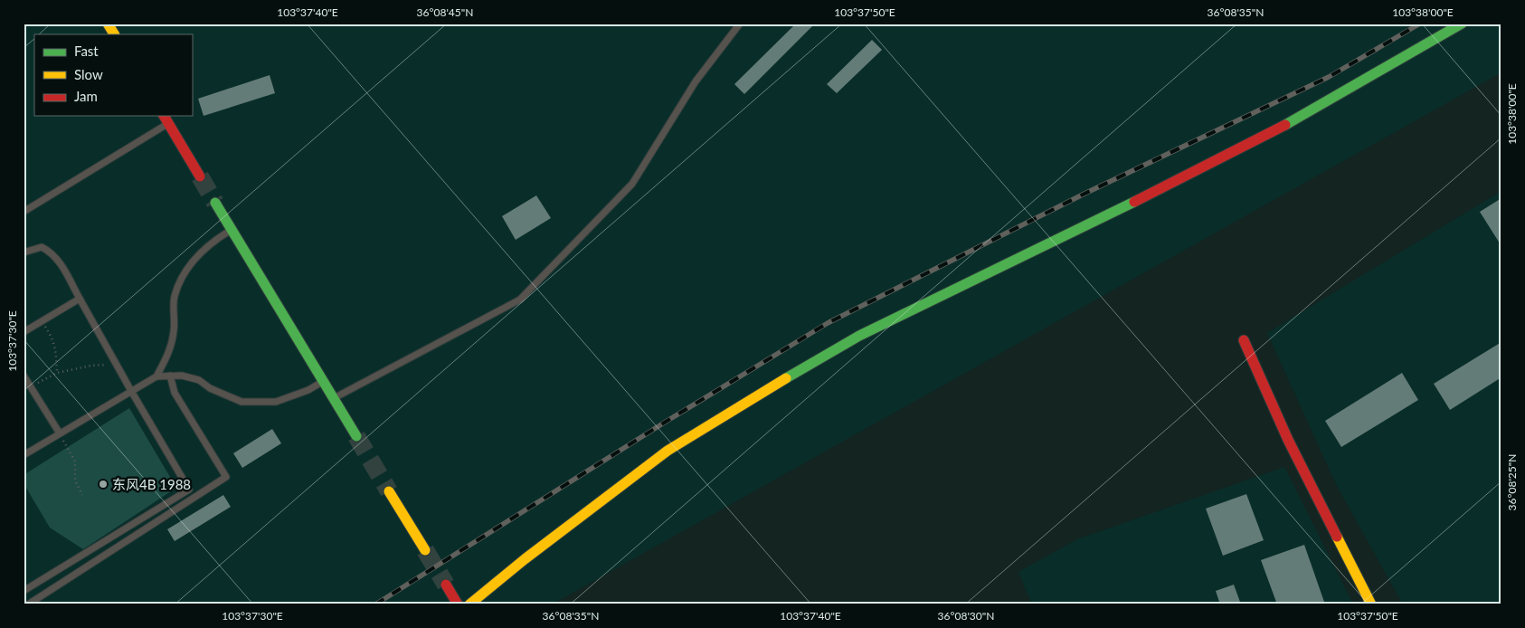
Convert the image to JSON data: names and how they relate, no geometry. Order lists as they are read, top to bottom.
{
  "places": ["东风4B 1988"],
  "legend": ["Fast", "Slow", "Jam"],
  "coordinates": [
    "103°37'40\"E",
    "36°08'45\"N",
    "103°37'50\"E",
    "36°08'35\"N",
    "103°38'00\"E",
    "103°37'30\"E",
    "36°08'25\"N",
    "36°08'30\"N"
  ]
}
